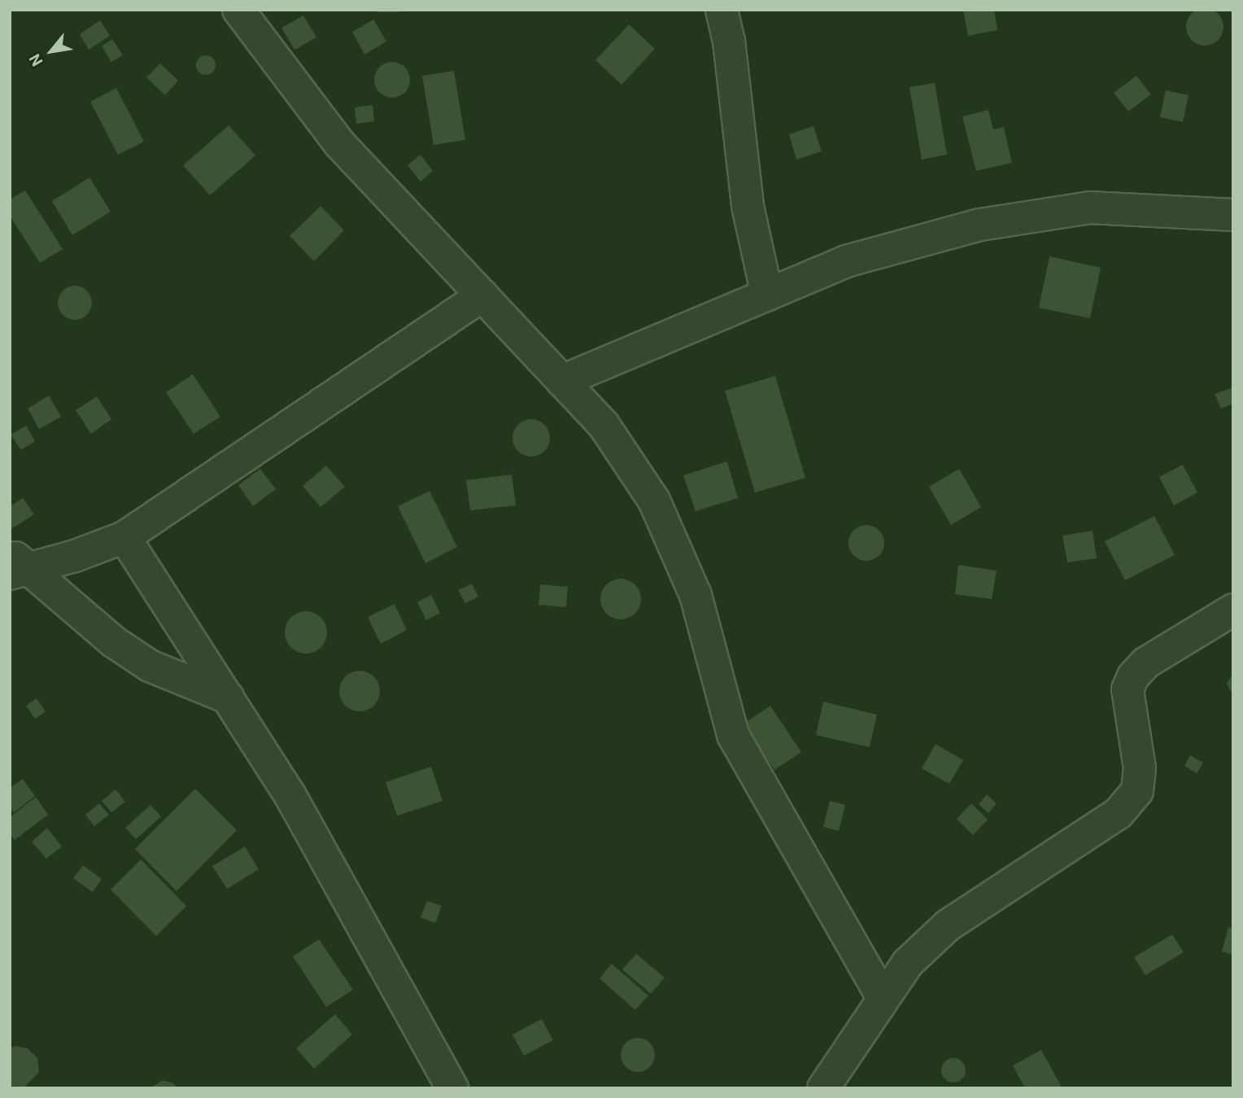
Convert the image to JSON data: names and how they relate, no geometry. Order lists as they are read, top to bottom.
{
  "north": "bottom left"
}
